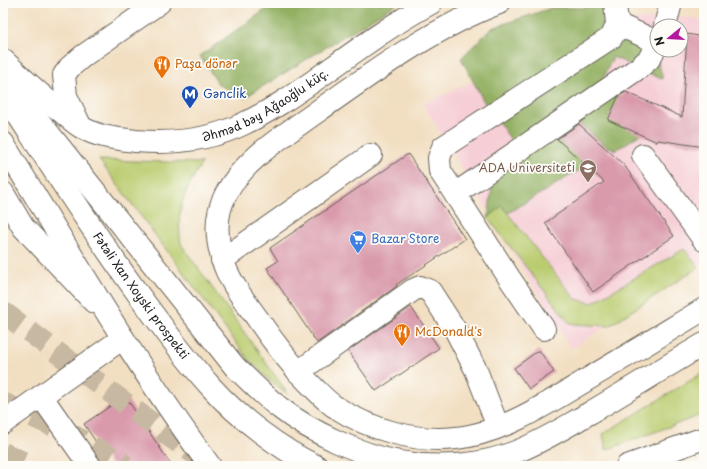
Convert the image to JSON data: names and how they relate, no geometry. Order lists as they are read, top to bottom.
{
  "streets": {
    "street": ["Əhməd bəy Ağaoğlu küç.", "Fətəli Xan Xoyski prospekti"]
  },
  "places": {
    "restaurant": ["Paşa dönər", "McDonald's"],
    "metro station": ["Gənclik"],
    "school or university": ["ADA Universiteti"],
    "supermarket": ["Bazar Store"]
  },
  "north": "left"
}
